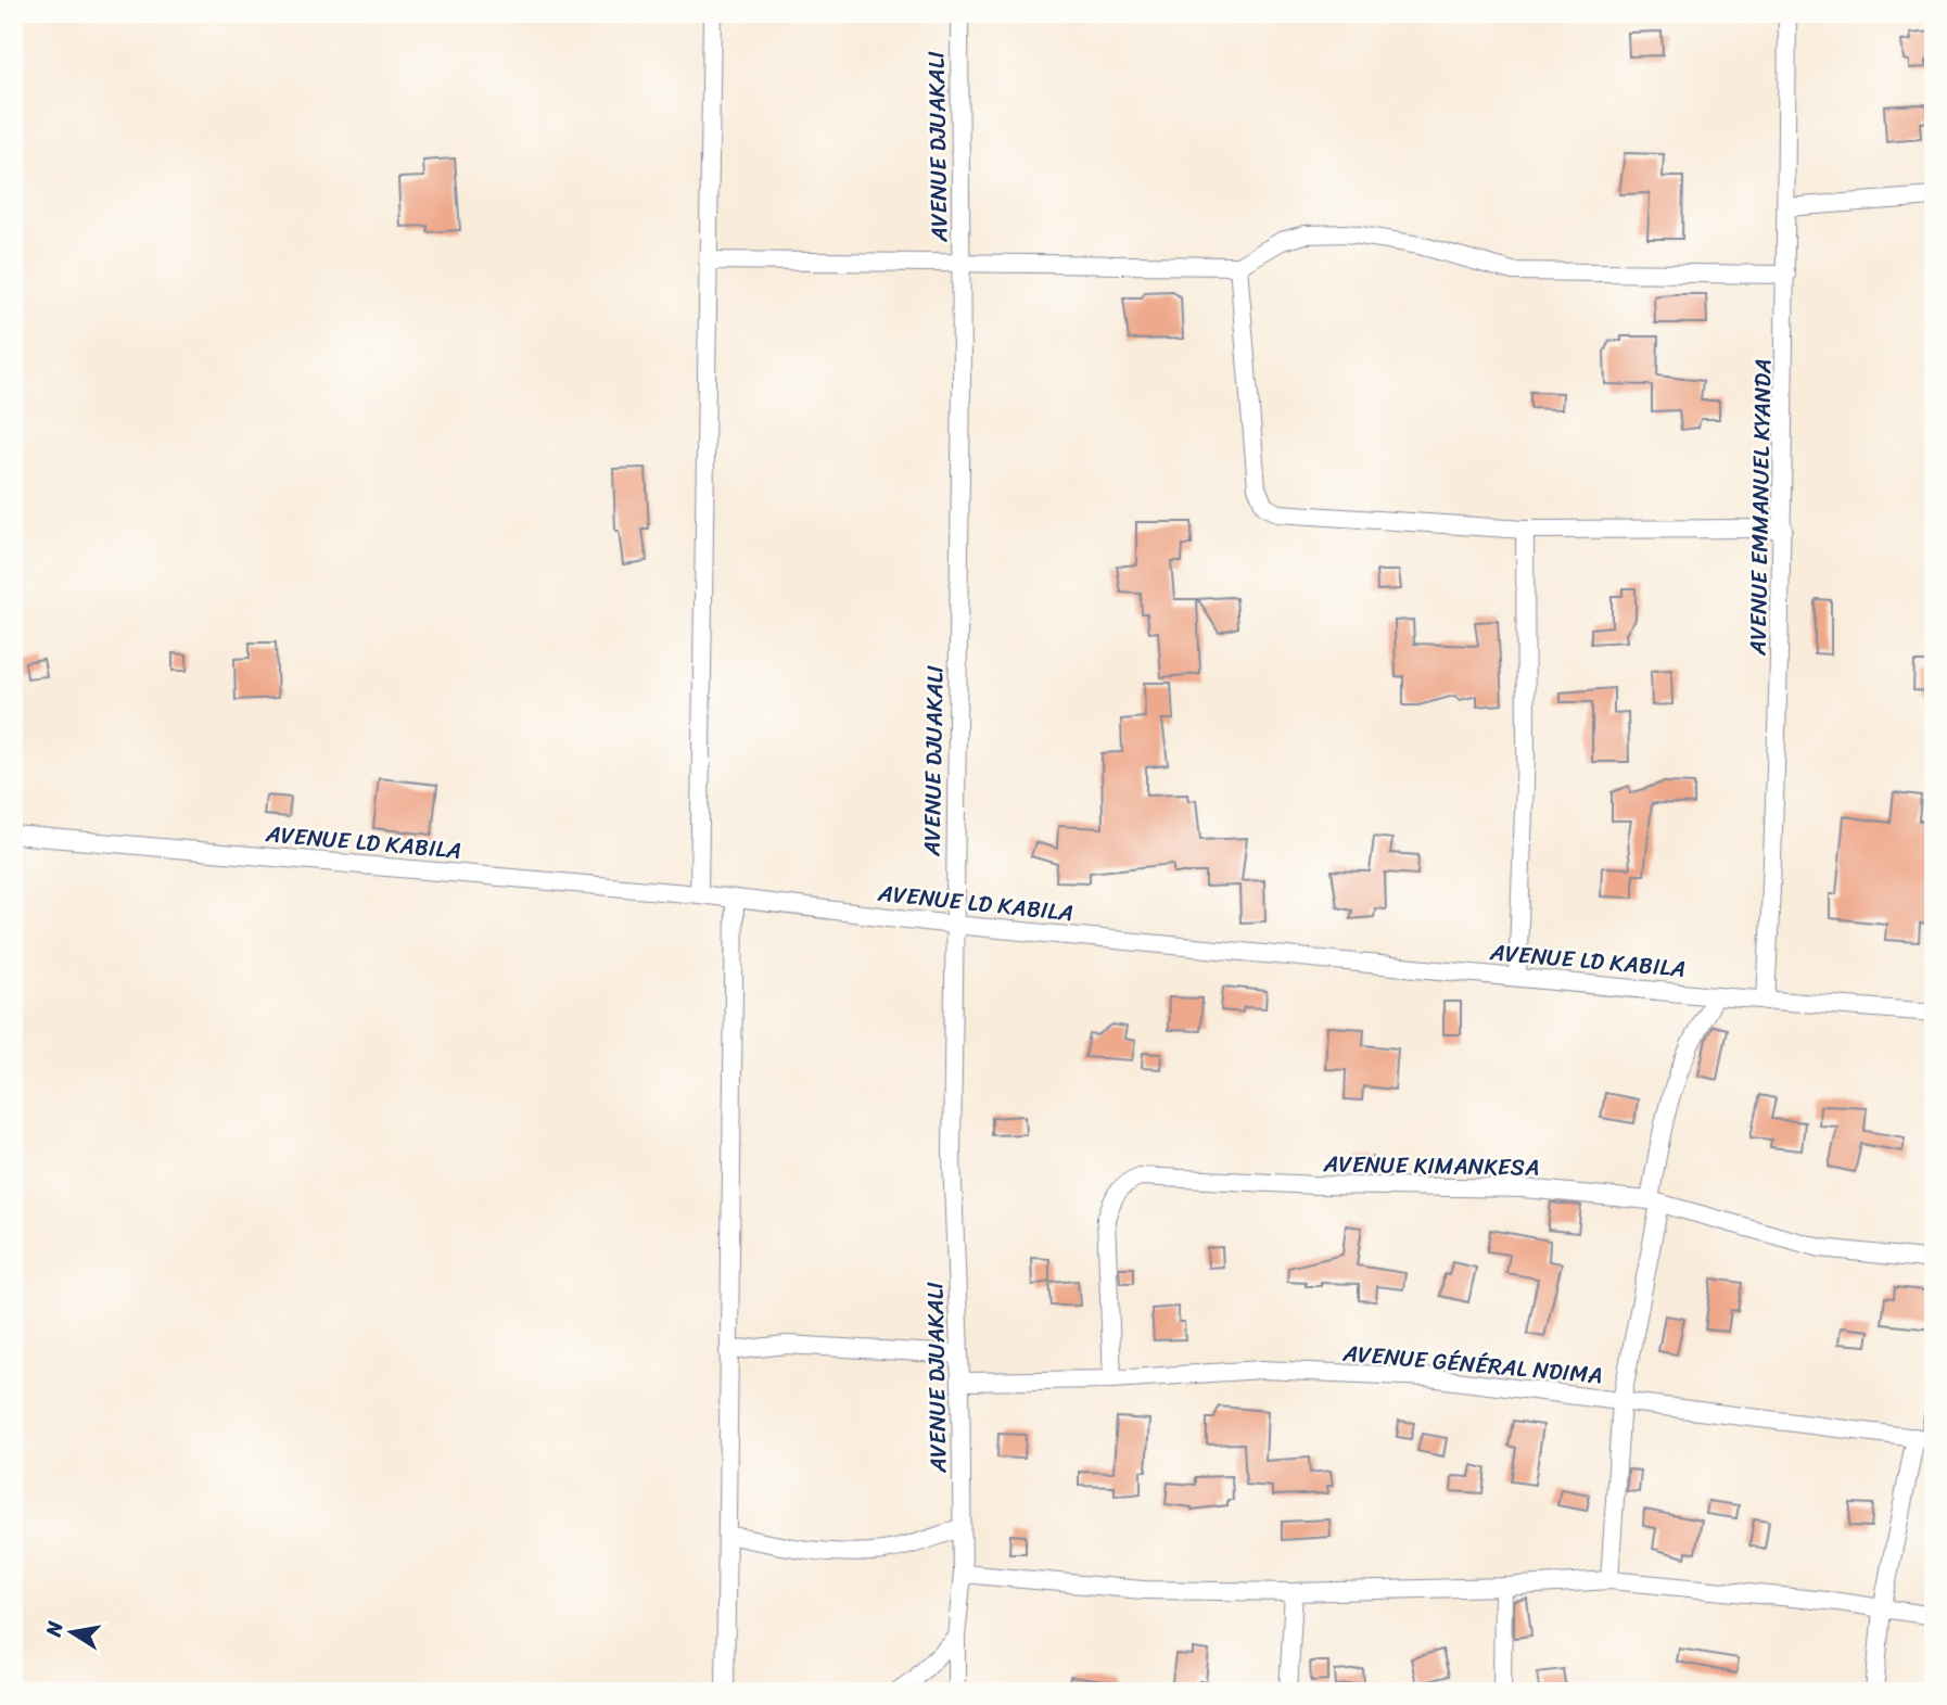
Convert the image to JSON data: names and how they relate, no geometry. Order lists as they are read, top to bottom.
{
  "streets": {
    "street": [
      "AVENUE DJUAKALI",
      "AVENUE EMMANUEL KYANDA",
      "AVENUE LD KABILA",
      "AVENUE KIMANKESA",
      "AVENUE GÉNÉRAL NDIMA"
    ]
  },
  "crossings": [
    ["AVENUE DJUAKALI", "AVENUE LD KABILA"],
    ["AVENUE DJUAKALI", "AVENUE GÉNÉRAL NDIMA"],
    ["AVENUE EMMANUEL KYANDA", "AVENUE LD KABILA"],
    ["AVENUE KIMANKESA", "AVENUE GÉNÉRAL NDIMA"]
  ],
  "north": "left"
}
